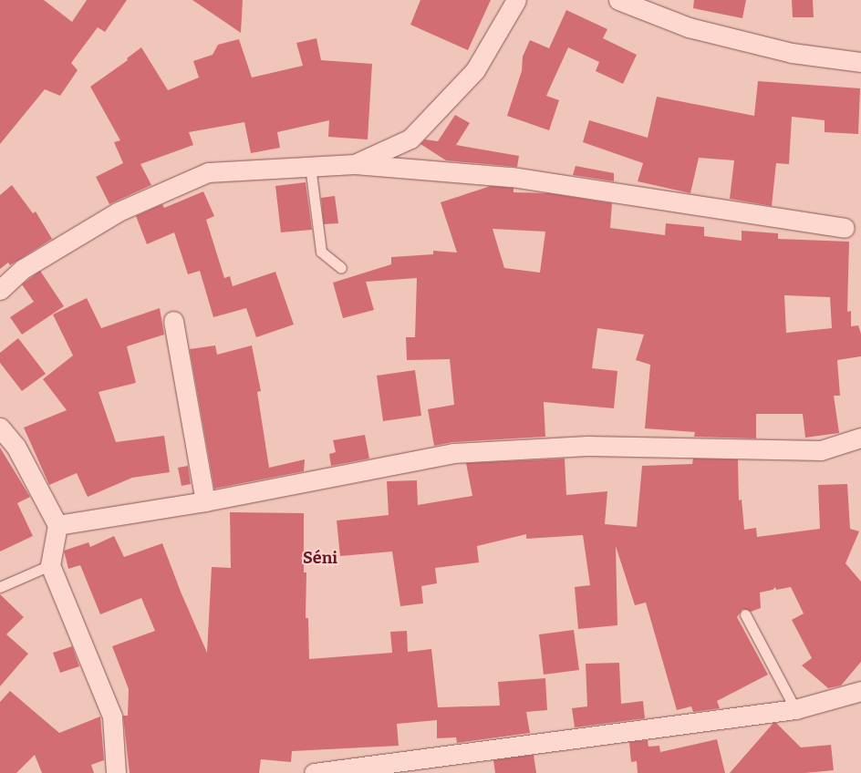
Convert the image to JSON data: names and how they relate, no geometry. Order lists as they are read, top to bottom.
{
  "districts": ["Séni"]
}
